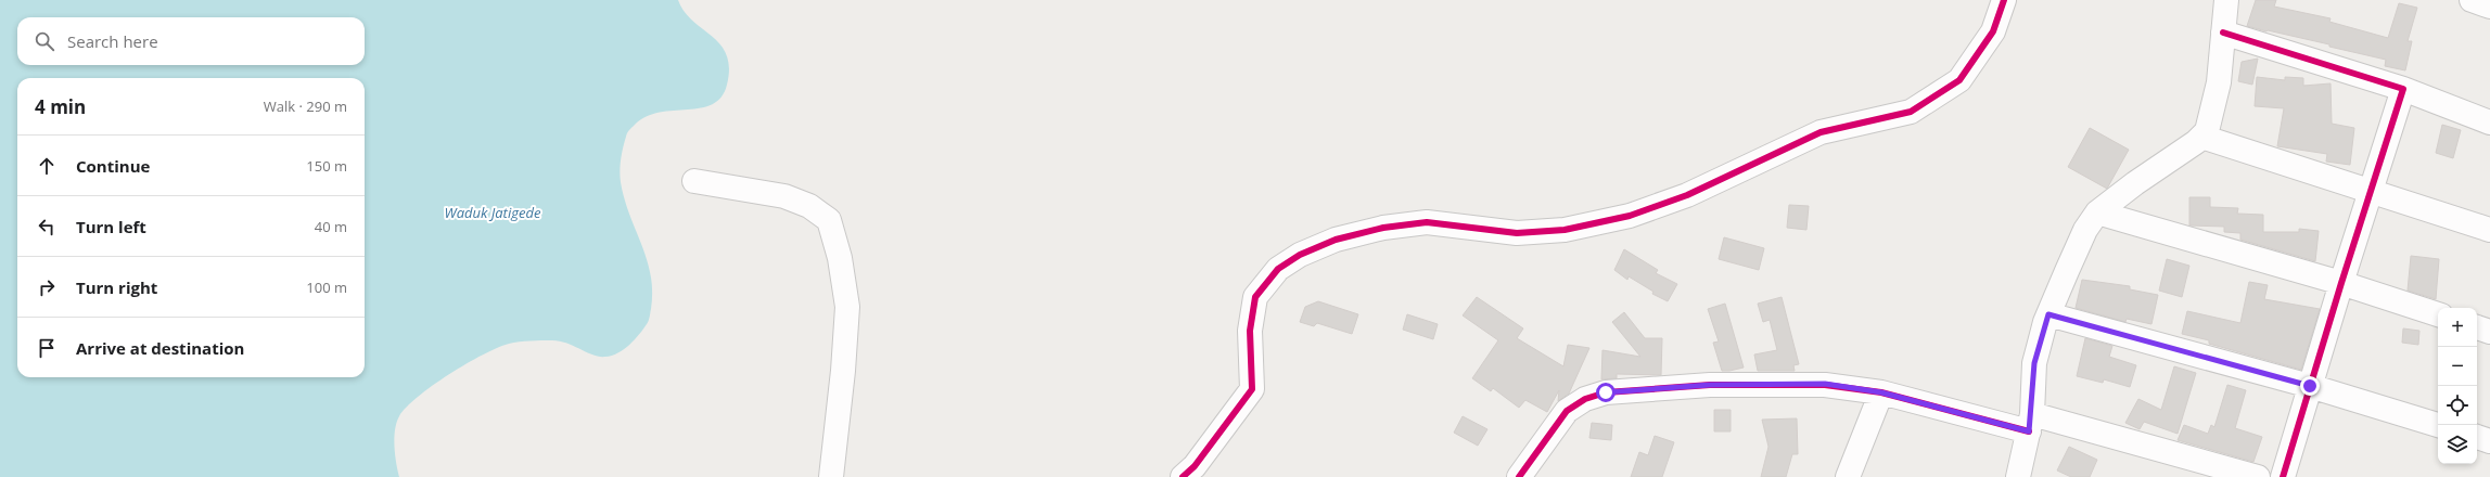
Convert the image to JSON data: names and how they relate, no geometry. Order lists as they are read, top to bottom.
{
  "water": ["Waduk Jatigede"],
  "page": {
    "search": "Search here",
    "heading": ["4 min", "Walk · 290 m"],
    "list": [
      ["Continue", "150 m"],
      ["Turn left", "40 m"],
      ["Turn right", "100 m"],
      "Arrive at destination"
    ],
    "map_buttons": ["+", "−"]
  }
}
